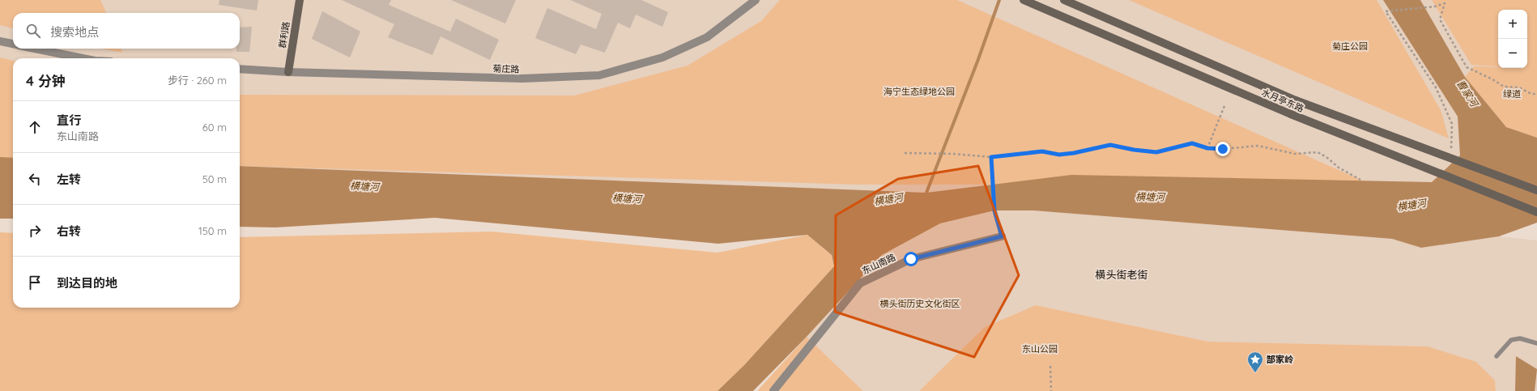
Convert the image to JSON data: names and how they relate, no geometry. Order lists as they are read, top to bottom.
{
  "streets": {
    "main road": ["群利路", "水月亭东路"],
    "street": ["菊庄路", "东山南路"]
  },
  "crossings": [
    ["群利路", "菊庄路"]
  ],
  "districts": ["横头街老街"],
  "water": ["曹家河", "横塘河"],
  "parks": [
    "菊庄公园",
    "海宁生态绿地公园",
    "绿道",
    "横头街历史文化街区",
    "东山公园"
  ],
  "places": {
    "place": ["郜家岭"]
  },
  "page": {
    "map_buttons": ["+", "−"],
    "search": "搜索地点",
    "heading": ["4 分钟", "步行 · 260 m"],
    "list": [
      ["直行", "东山南路", "60 m"],
      ["左转", "50 m"],
      ["右转", "150 m"],
      "到达目的地"
    ]
  }
}
